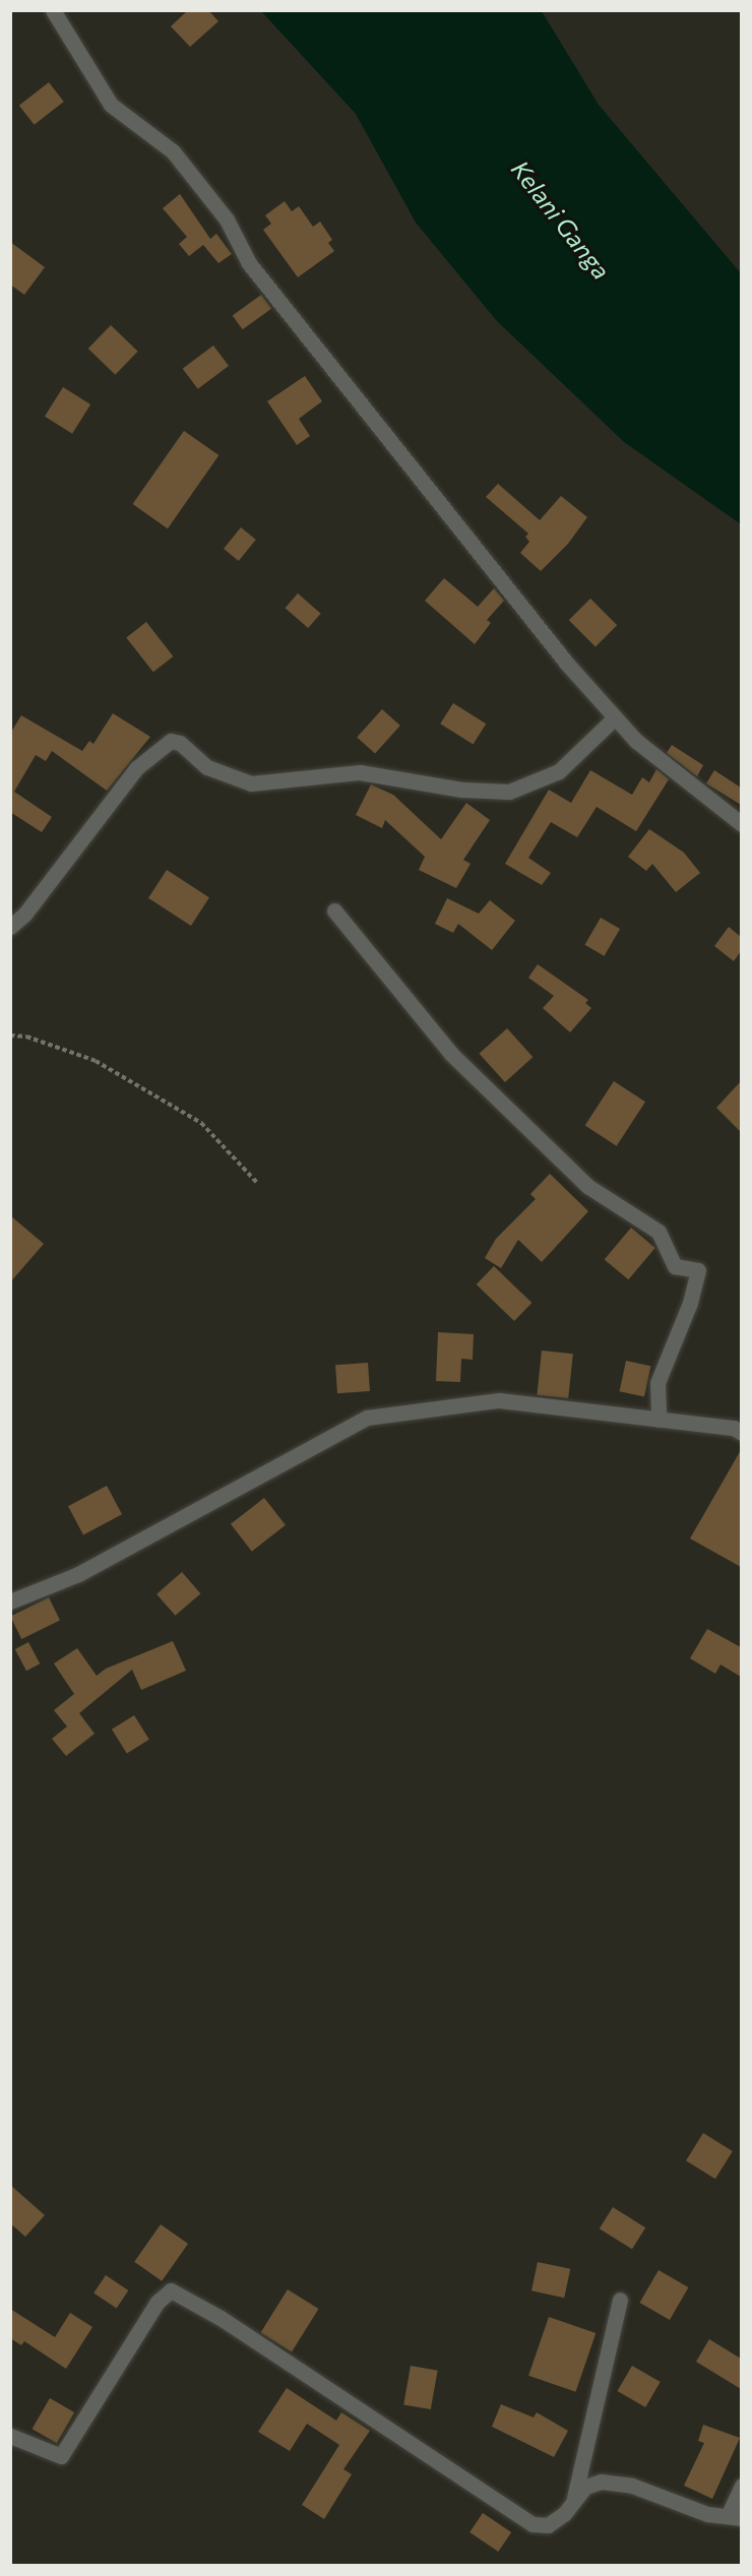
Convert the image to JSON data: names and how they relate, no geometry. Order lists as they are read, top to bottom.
{
  "water": ["Kelani Ganga"]
}
